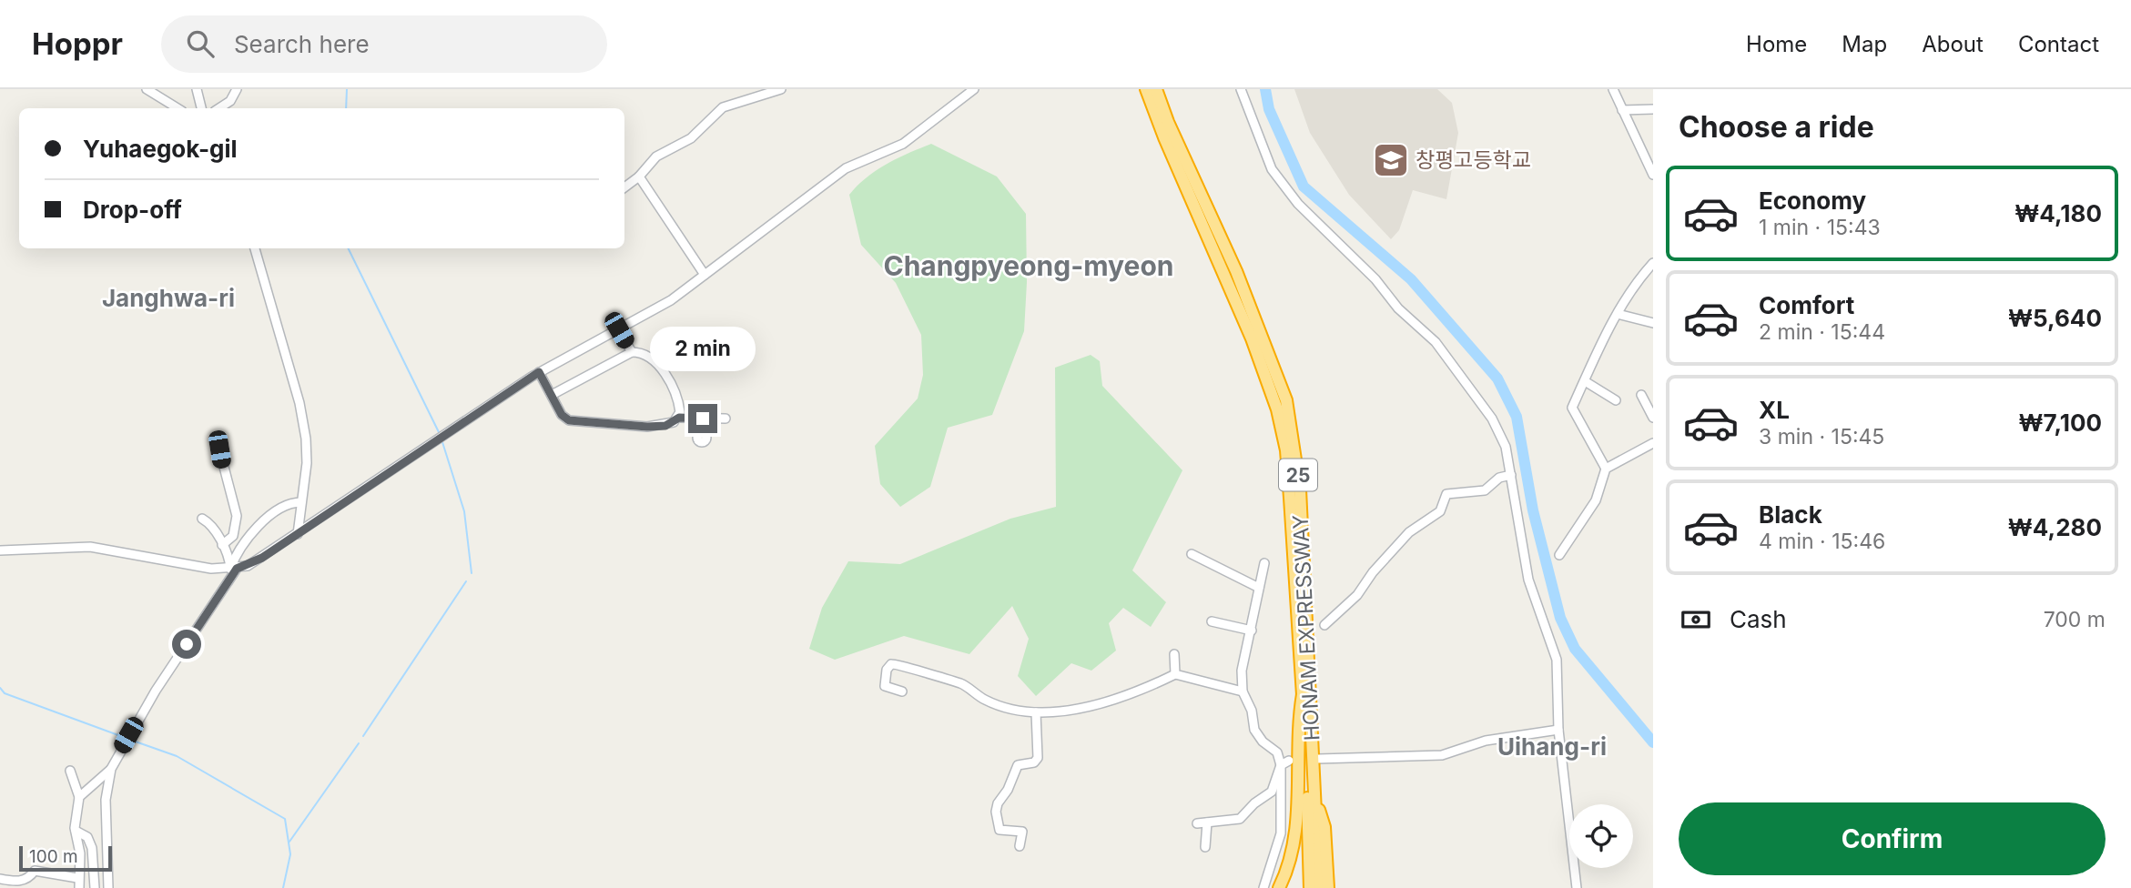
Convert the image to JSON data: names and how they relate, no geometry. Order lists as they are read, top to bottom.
{
  "streets": {
    "highway": ["25", "HONAM EXPRESSWAY"]
  },
  "districts": ["Changpyeong-myeon", "Janghwa-ri", "Uihang-ri"],
  "places": {
    "school or university": ["창평고등학교"]
  },
  "scale_bar": "100 m",
  "page": {
    "header": "Hoppr",
    "search": "Search here",
    "nav": [
      "Home",
      "Map",
      "About",
      "Contact"
    ],
    "heading": "Choose a ride",
    "banner": ["Yuhaegok-gil", "Drop-off"],
    "list": [
      {
        "name": "Economy",
        "note": "1 min · 15:43",
        "value": "₩4,180"
      },
      {
        "name": "Comfort",
        "note": "2 min · 15:44",
        "value": "₩5,640"
      },
      {
        "name": "XL",
        "note": "3 min · 15:45",
        "value": "₩7,100"
      },
      {
        "name": "Black",
        "note": "4 min · 15:46",
        "value": "₩4,280"
      }
    ],
    "bubble": "2 min",
    "pay": ["Cash", "700 m"],
    "buttons": "Confirm",
    "scale": "100 m"
  }
}
